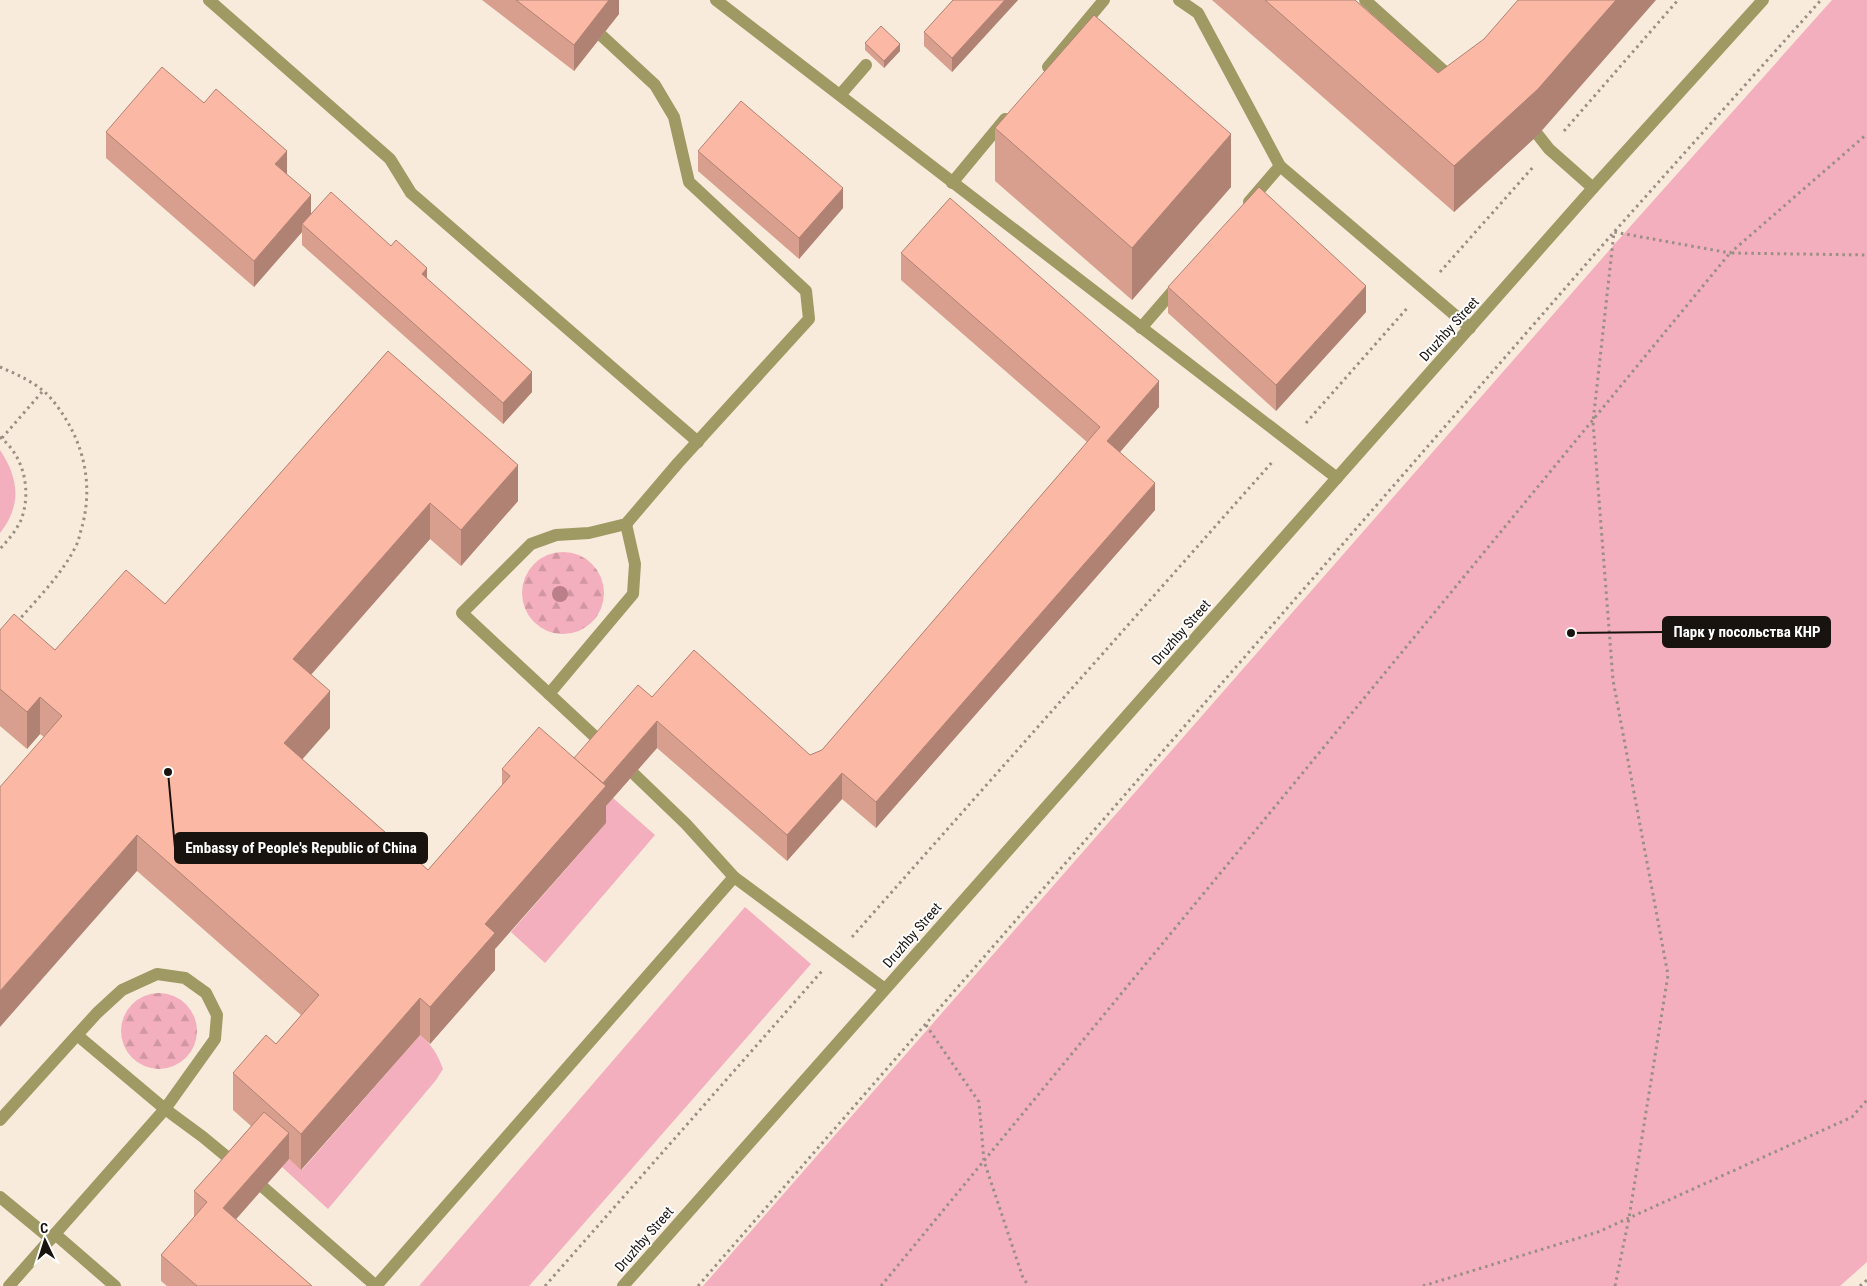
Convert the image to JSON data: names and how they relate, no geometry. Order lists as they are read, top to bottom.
{
  "streets": {
    "street": ["Druzhby Street"]
  },
  "places": ["Парк у посольства КНР", "Embassy of People's Republic of China"],
  "north": "top"
}
